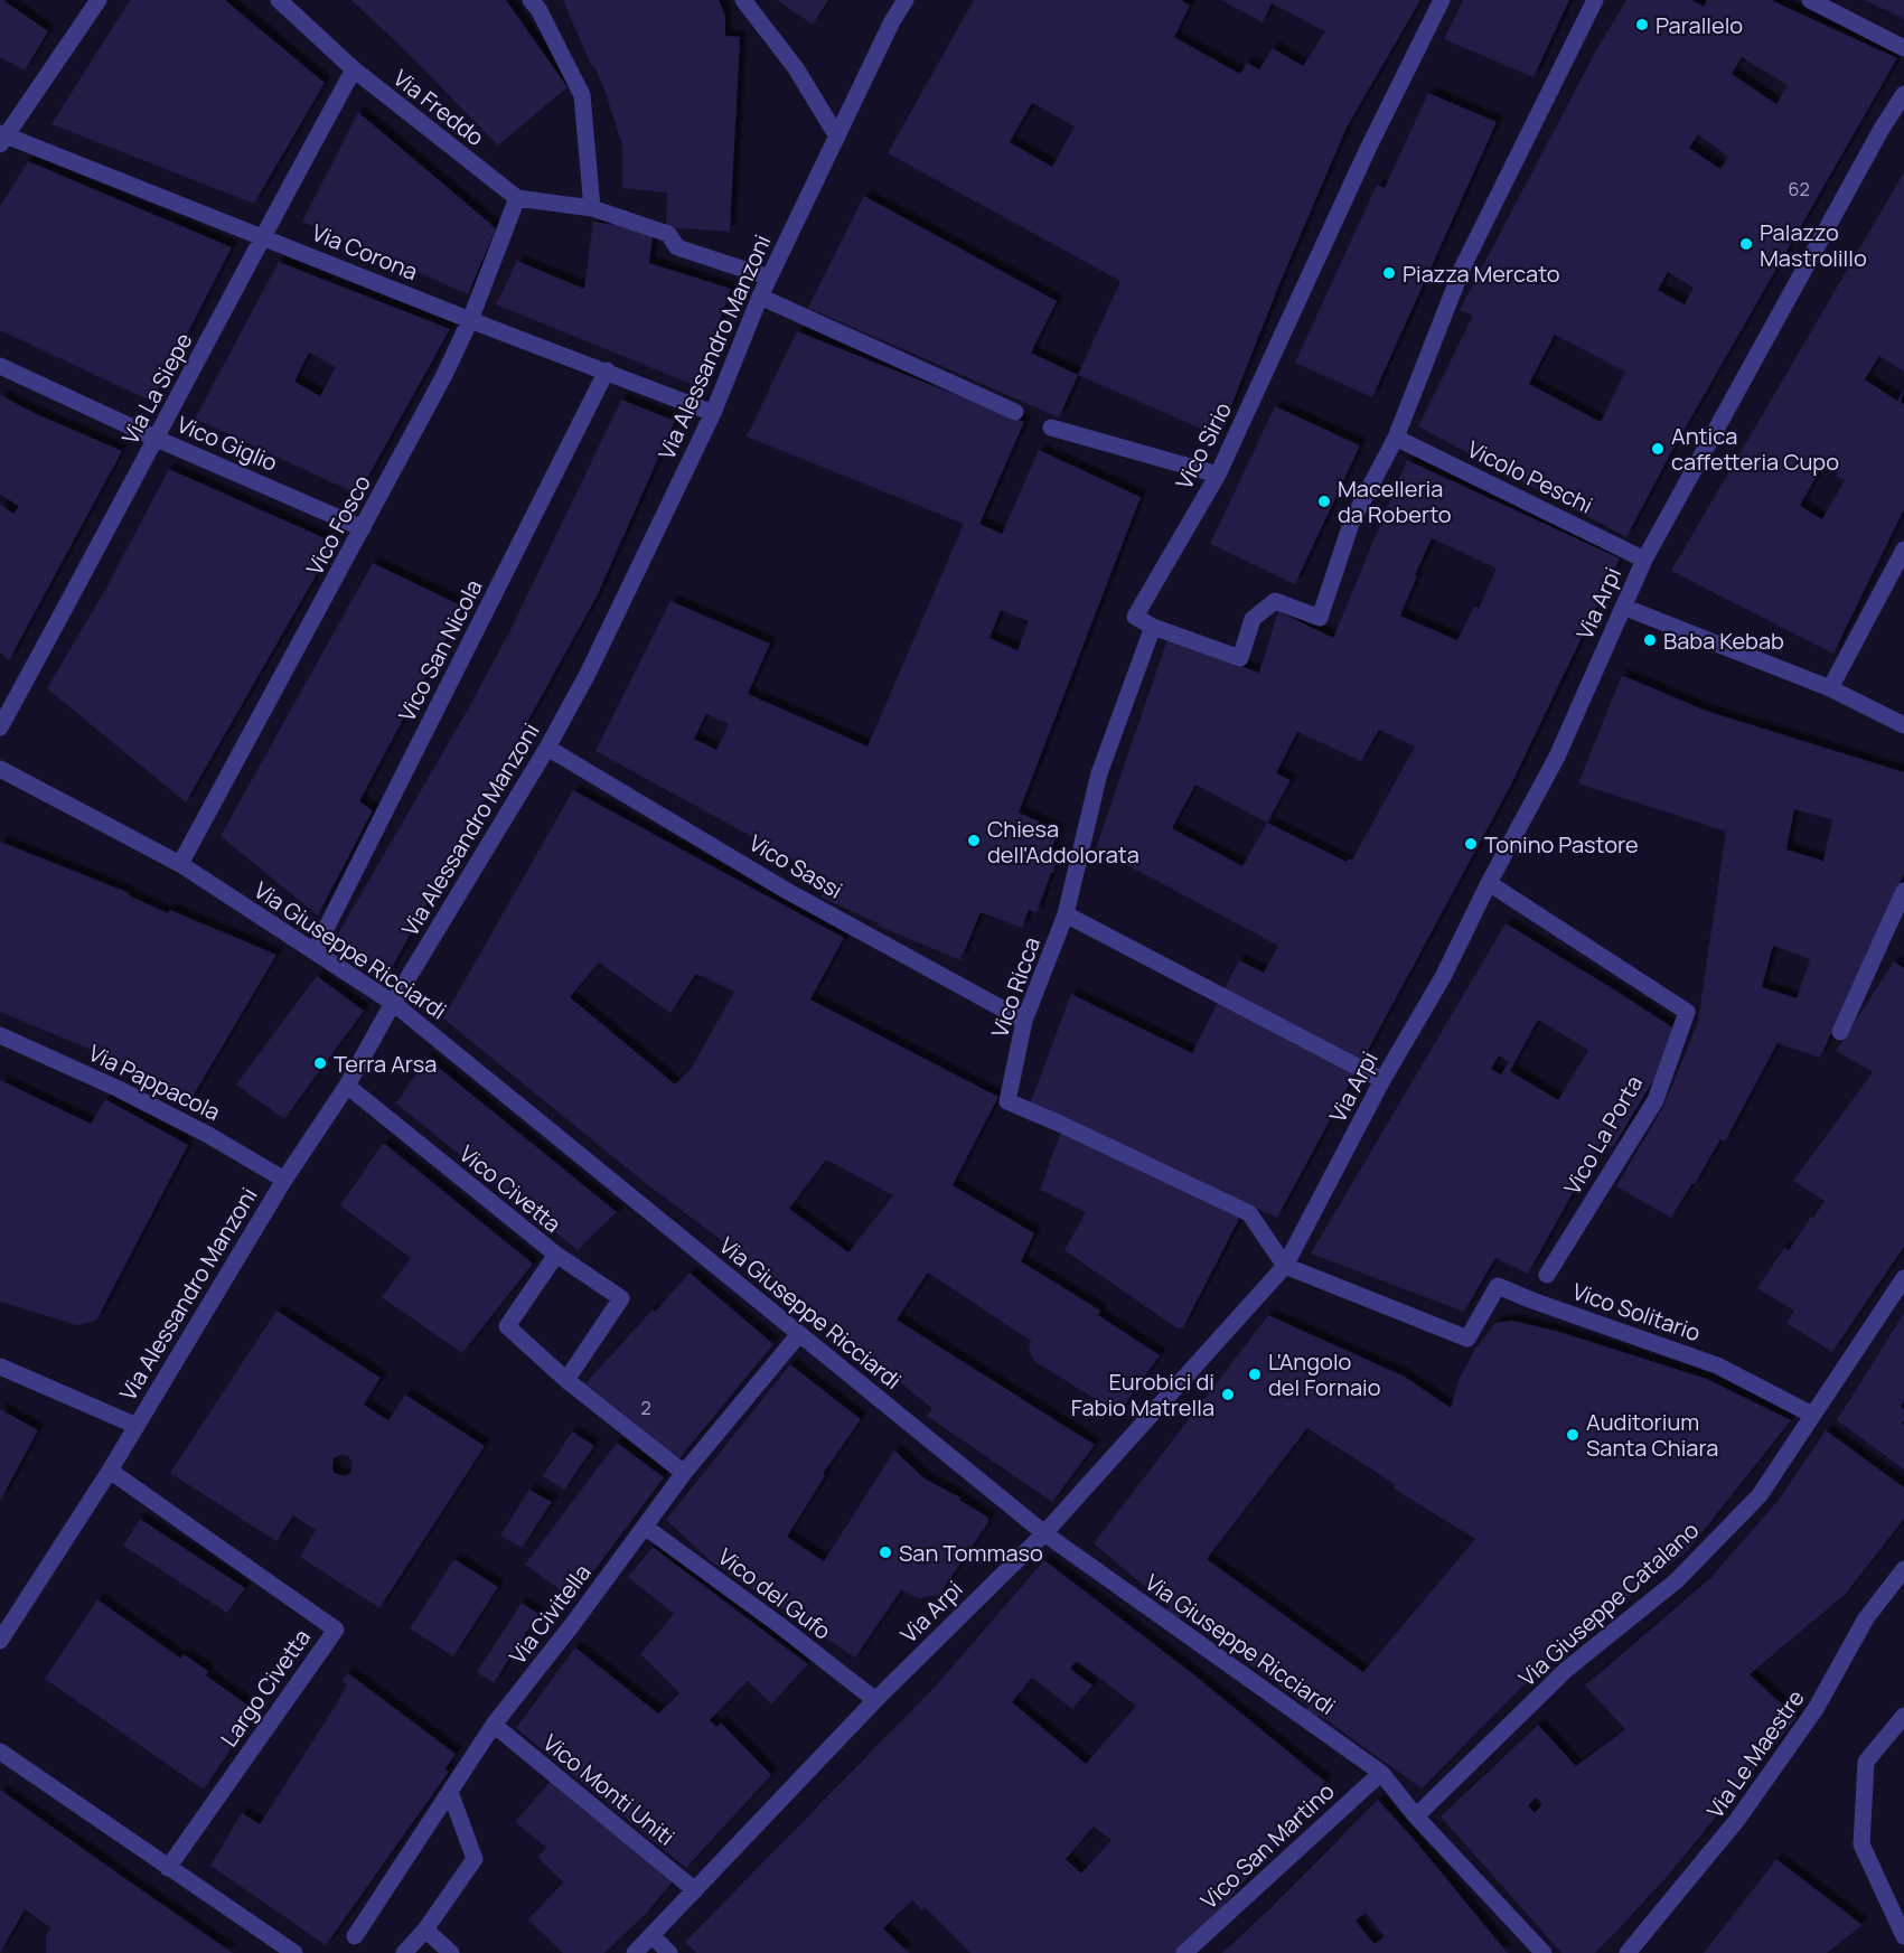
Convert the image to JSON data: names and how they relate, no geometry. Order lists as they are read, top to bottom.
{
  "streets": {
    "street": [
      "Via Freddo",
      "Via Corona",
      "Via Alessandro Manzoni",
      "Via La Siepe",
      "Vico Giglio",
      "Vico Sirio",
      "Vicolo Peschi",
      "Vico Fosco",
      "Via Arpi",
      "Vico San Nicola",
      "Vico Sassi",
      "Via Giuseppe Ricciardi",
      "Vico Ricca",
      "Via Pappacola",
      "Vico La Porta",
      "Vico Civetta",
      "Vico Solitario",
      "Vico del Gufo",
      "Via Giuseppe Catalano",
      "Via Civitella",
      "Largo Civetta",
      "Via Le Maestre",
      "Vico Monti Uniti",
      "Vico San Martino"
    ]
  },
  "crossings": [
    ["Via Freddo", "Via La Siepe"],
    ["Via Freddo", "Vico Fosco"],
    ["Via Corona", "Via Alessandro Manzoni"],
    ["Via Corona", "Via La Siepe"],
    ["Via Corona", "Vico Fosco"],
    ["Via Corona", "Vico San Nicola"],
    ["Via Alessandro Manzoni", "Vico Sassi"],
    ["Via Alessandro Manzoni", "Via Giuseppe Ricciardi"],
    ["Via Alessandro Manzoni", "Via Pappacola"],
    ["Via Alessandro Manzoni", "Vico Civetta"],
    ["Via Alessandro Manzoni", "Largo Civetta"],
    ["Via La Siepe", "Vico Giglio"],
    ["Vico Giglio", "Vico Fosco"],
    ["Vicolo Peschi", "Via Arpi"],
    ["Vico Fosco", "Via Giuseppe Ricciardi"],
    ["Via Arpi", "Via Giuseppe Ricciardi"],
    ["Via Arpi", "Vico Ricca"],
    ["Via Arpi", "Vico La Porta"],
    ["Via Arpi", "Vico Solitario"],
    ["Via Arpi", "Vico del Gufo"],
    ["Via Arpi", "Vico Monti Uniti"],
    ["Vico San Nicola", "Via Giuseppe Ricciardi"],
    ["Vico Sassi", "Vico Ricca"],
    ["Via Giuseppe Ricciardi", "Via Giuseppe Catalano"],
    ["Via Giuseppe Ricciardi", "Via Civitella"],
    ["Via Giuseppe Ricciardi", "Vico San Martino"],
    ["Vico Ricca", "Vico Solitario"],
    ["Vico Civetta", "Via Civitella"],
    ["Vico Solitario", "Via Giuseppe Catalano"],
    ["Vico del Gufo", "Via Civitella"],
    ["Via Civitella", "Vico Monti Uniti"]
  ],
  "places": [
    "Parallelo",
    "Palazzo Mastrolillo",
    "Piazza Mercato",
    "Antica caffetteria Cupo",
    "Macelleria da Roberto",
    "Baba Kebab",
    "Chiesa dell'Addolorata",
    "Tonino Pastore",
    "Terra Arsa",
    "L'Angolo del Fornaio",
    "Eurobici di Fabio Matrella",
    "Auditorium Santa Chiara",
    "San Tommaso"
  ],
  "house_numbers": ["62", "2"]
}
